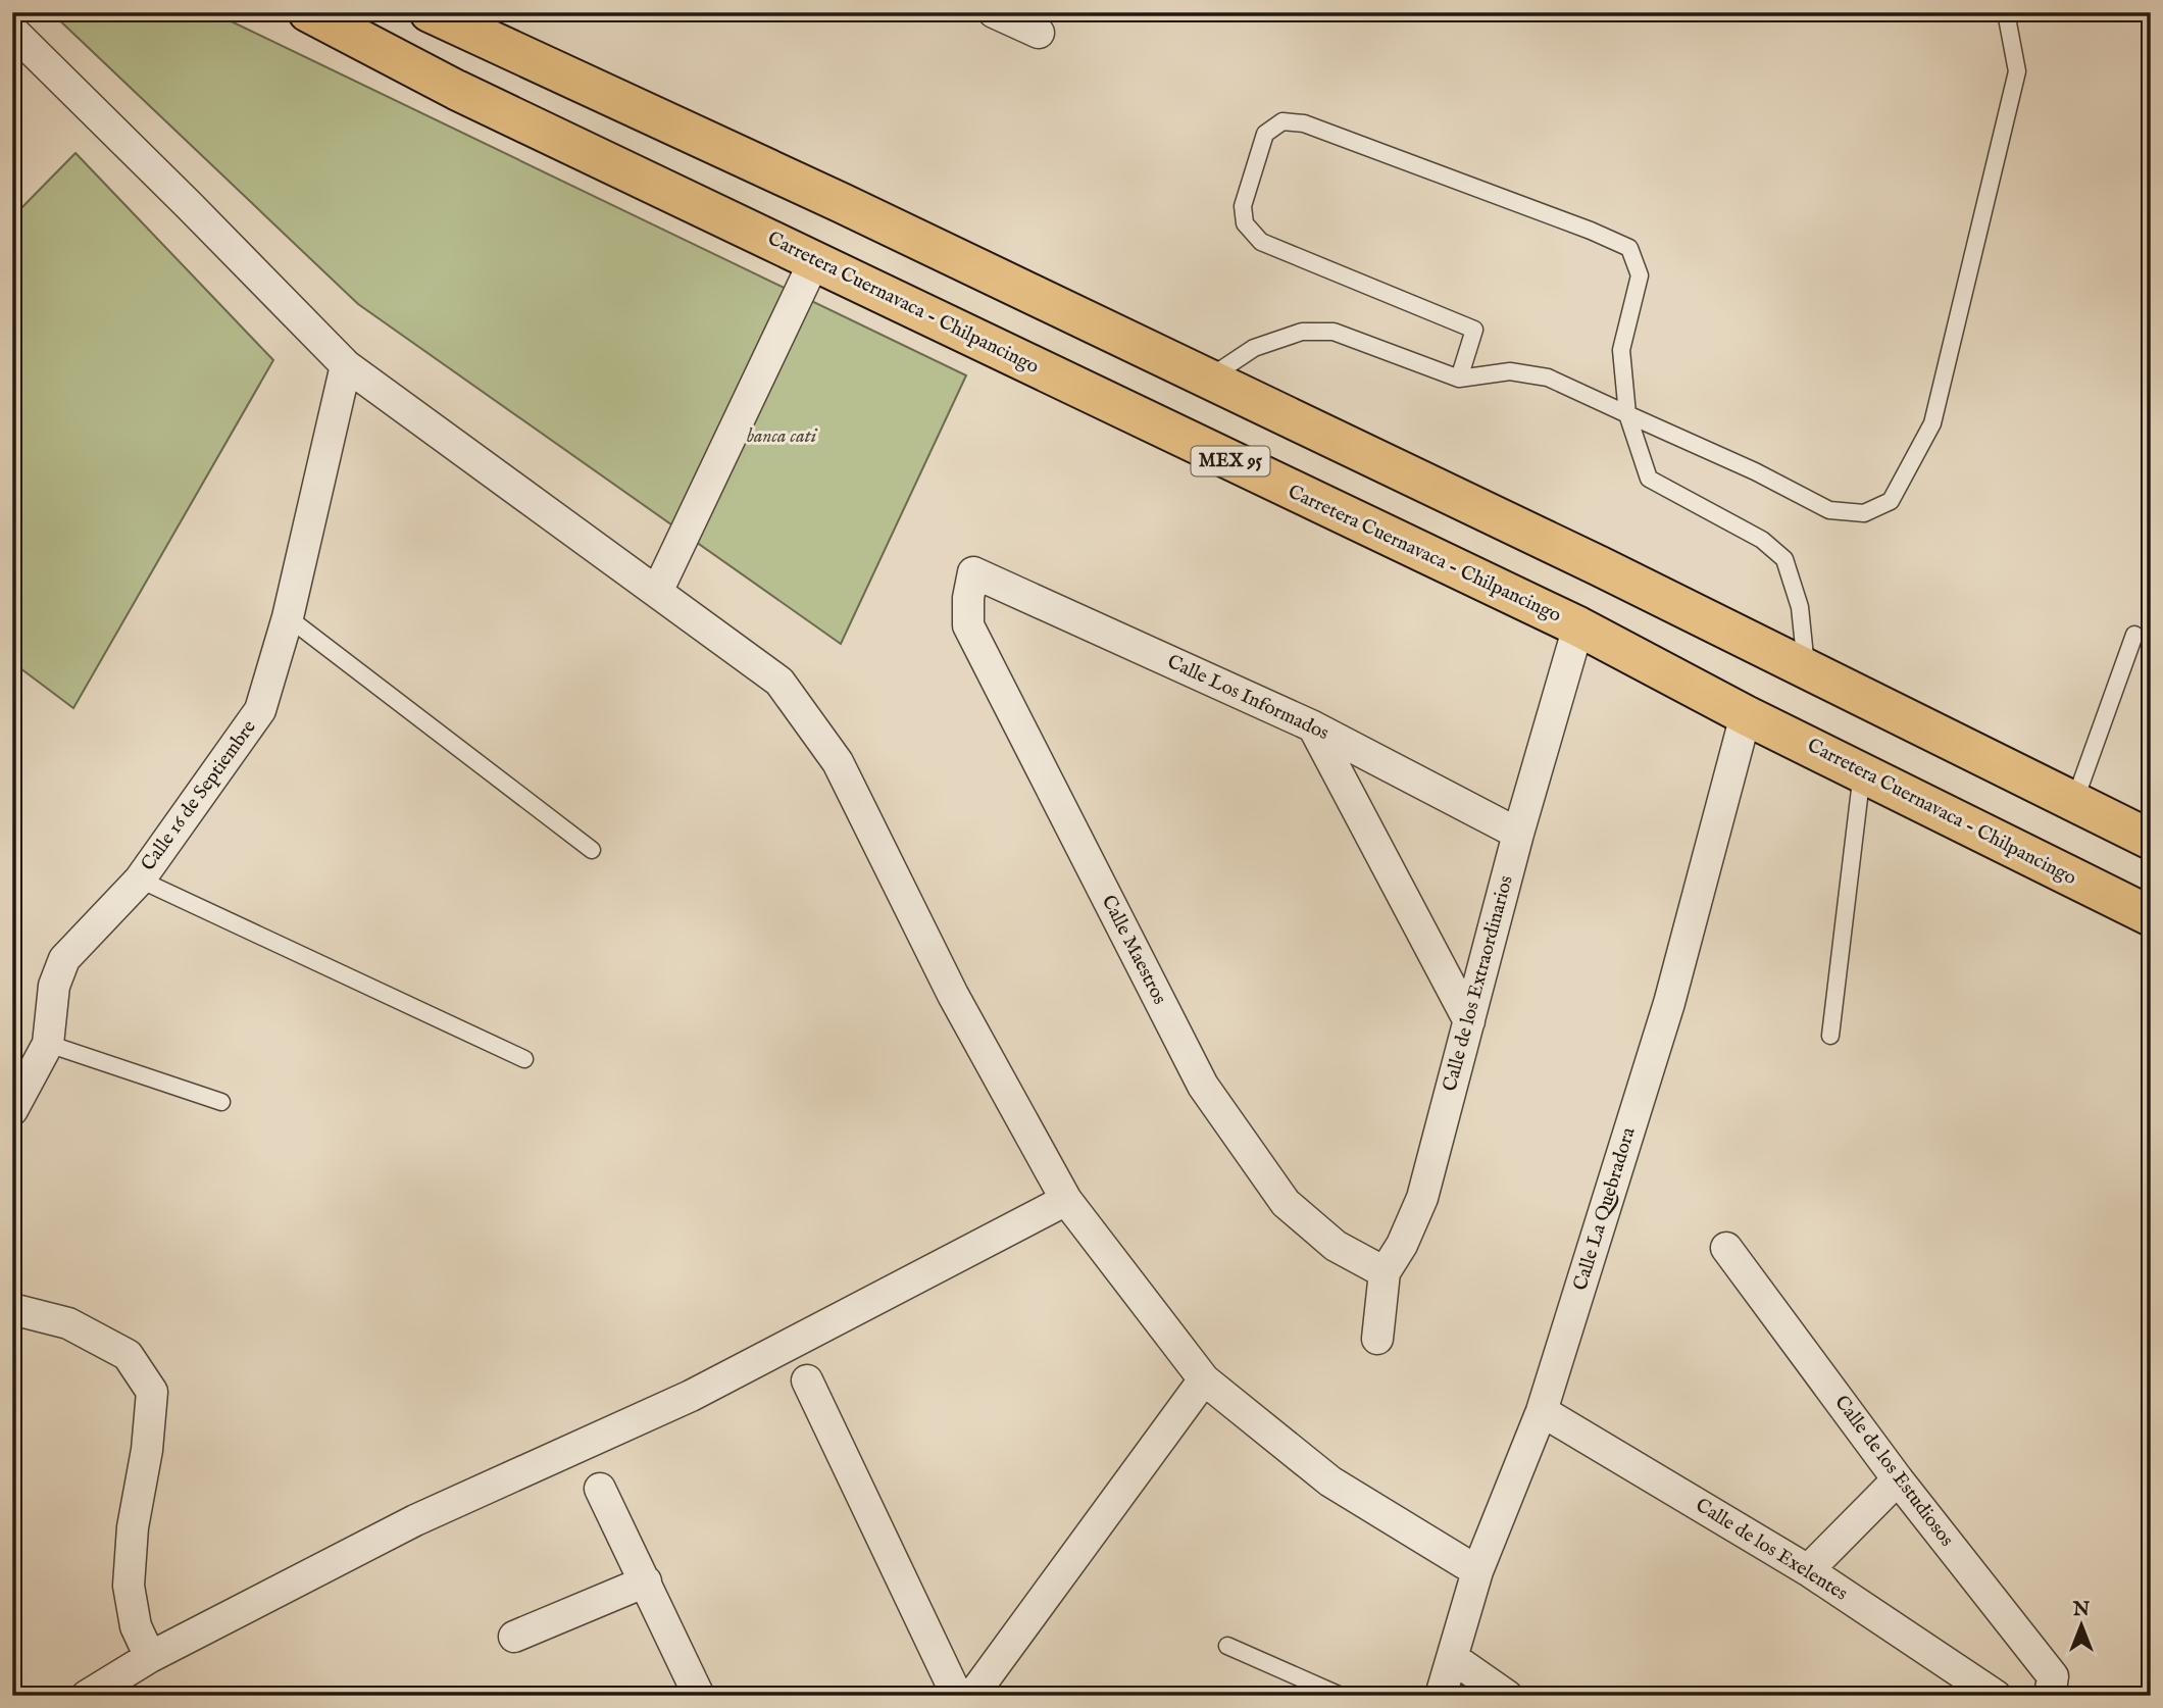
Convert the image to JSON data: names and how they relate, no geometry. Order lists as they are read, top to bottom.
{
  "streets": {
    "main road": ["Carretera Cuernavaca - Chilpancingo", "MEX 95"],
    "street": [
      "Calle Los Informados",
      "Calle 16 de Septiembre",
      "Calle Maestros",
      "Calle de los Extraordinarios",
      "Calle La Quebradora",
      "Calle de los Estudiosos",
      "Calle de los Exelentes"
    ]
  },
  "crossings": [
    ["Carretera Cuernavaca - Chilpancingo", "Calle de los Extraordinarios"],
    ["Carretera Cuernavaca - Chilpancingo", "Calle La Quebradora"],
    ["Calle Los Informados", "Calle Maestros"],
    ["Calle Los Informados", "Calle de los Extraordinarios"],
    ["Calle Maestros", "Calle de los Extraordinarios"],
    ["Calle La Quebradora", "Calle de los Exelentes"]
  ],
  "parks": ["banca cati"],
  "north": "top"
}
